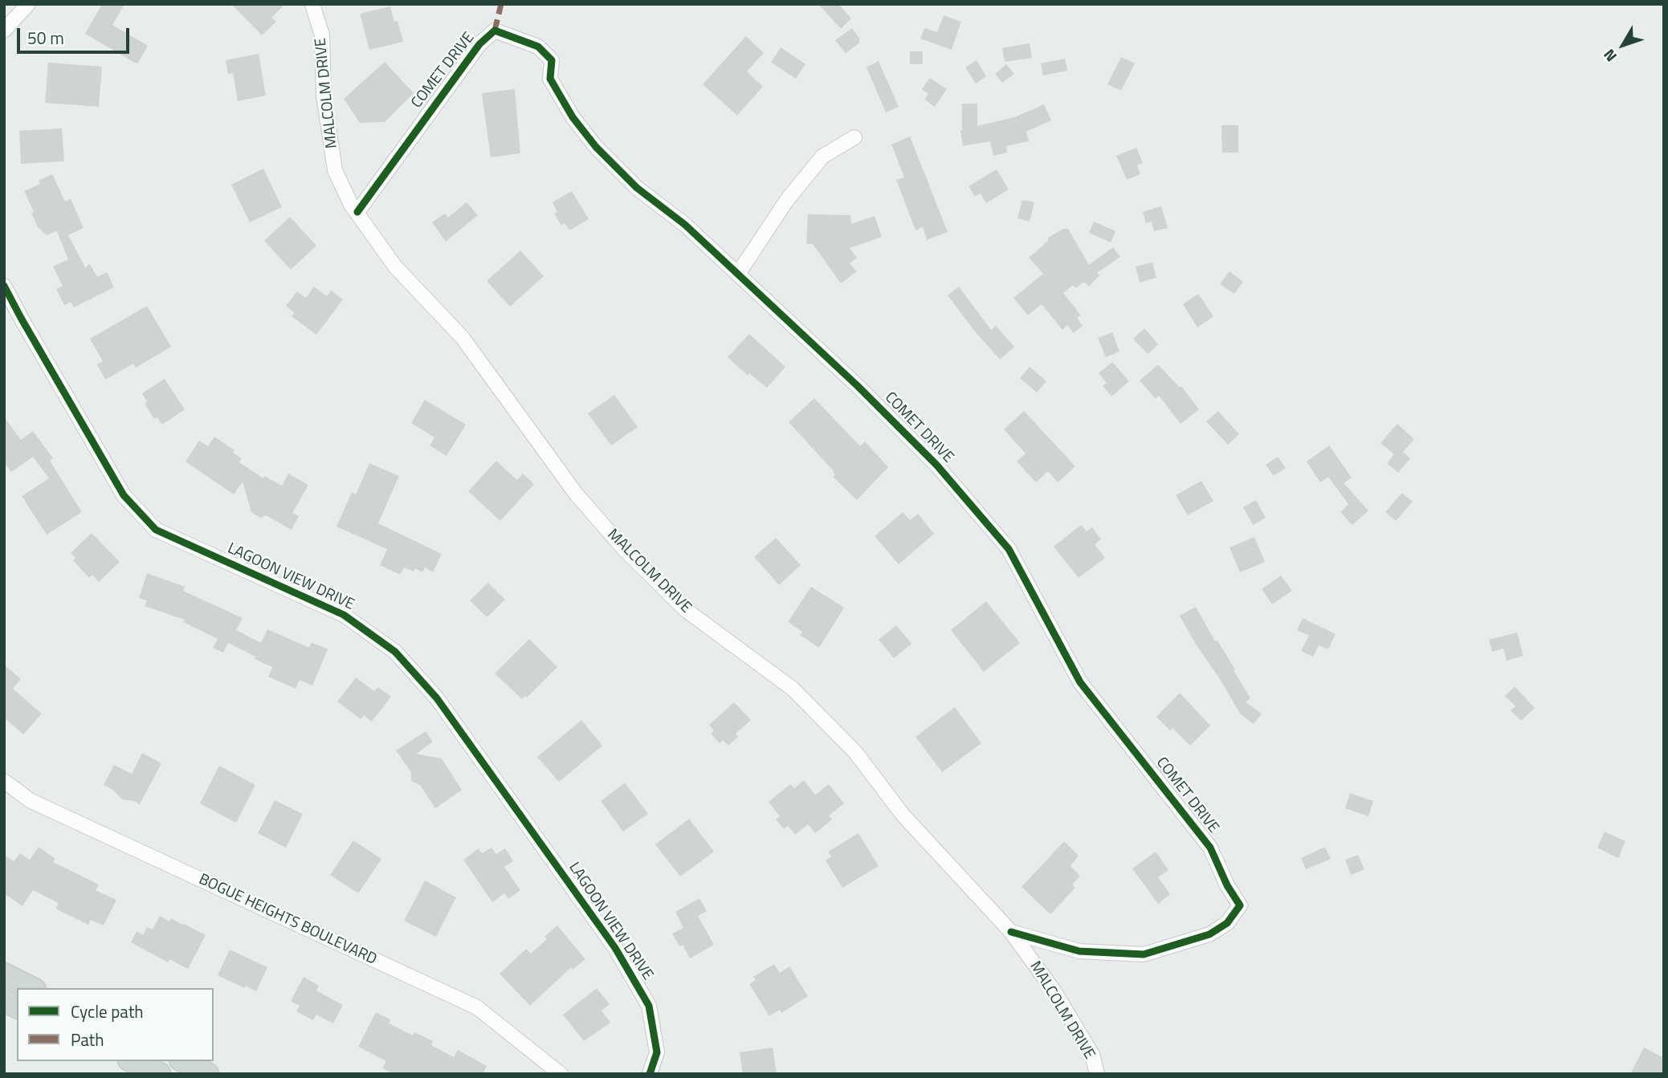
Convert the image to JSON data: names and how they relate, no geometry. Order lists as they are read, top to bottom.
{
  "streets": {
    "street": [
      "COMET DRIVE",
      "MALCOLM DRIVE",
      "LAGOON VIEW DRIVE",
      "BOGUE HEIGHTS BOULEVARD"
    ]
  },
  "crossings": [
    ["COMET DRIVE", "MALCOLM DRIVE"]
  ],
  "legend": ["Cycle path", "Path"],
  "scale_bar": "50 m",
  "north": "bottom left"
}
